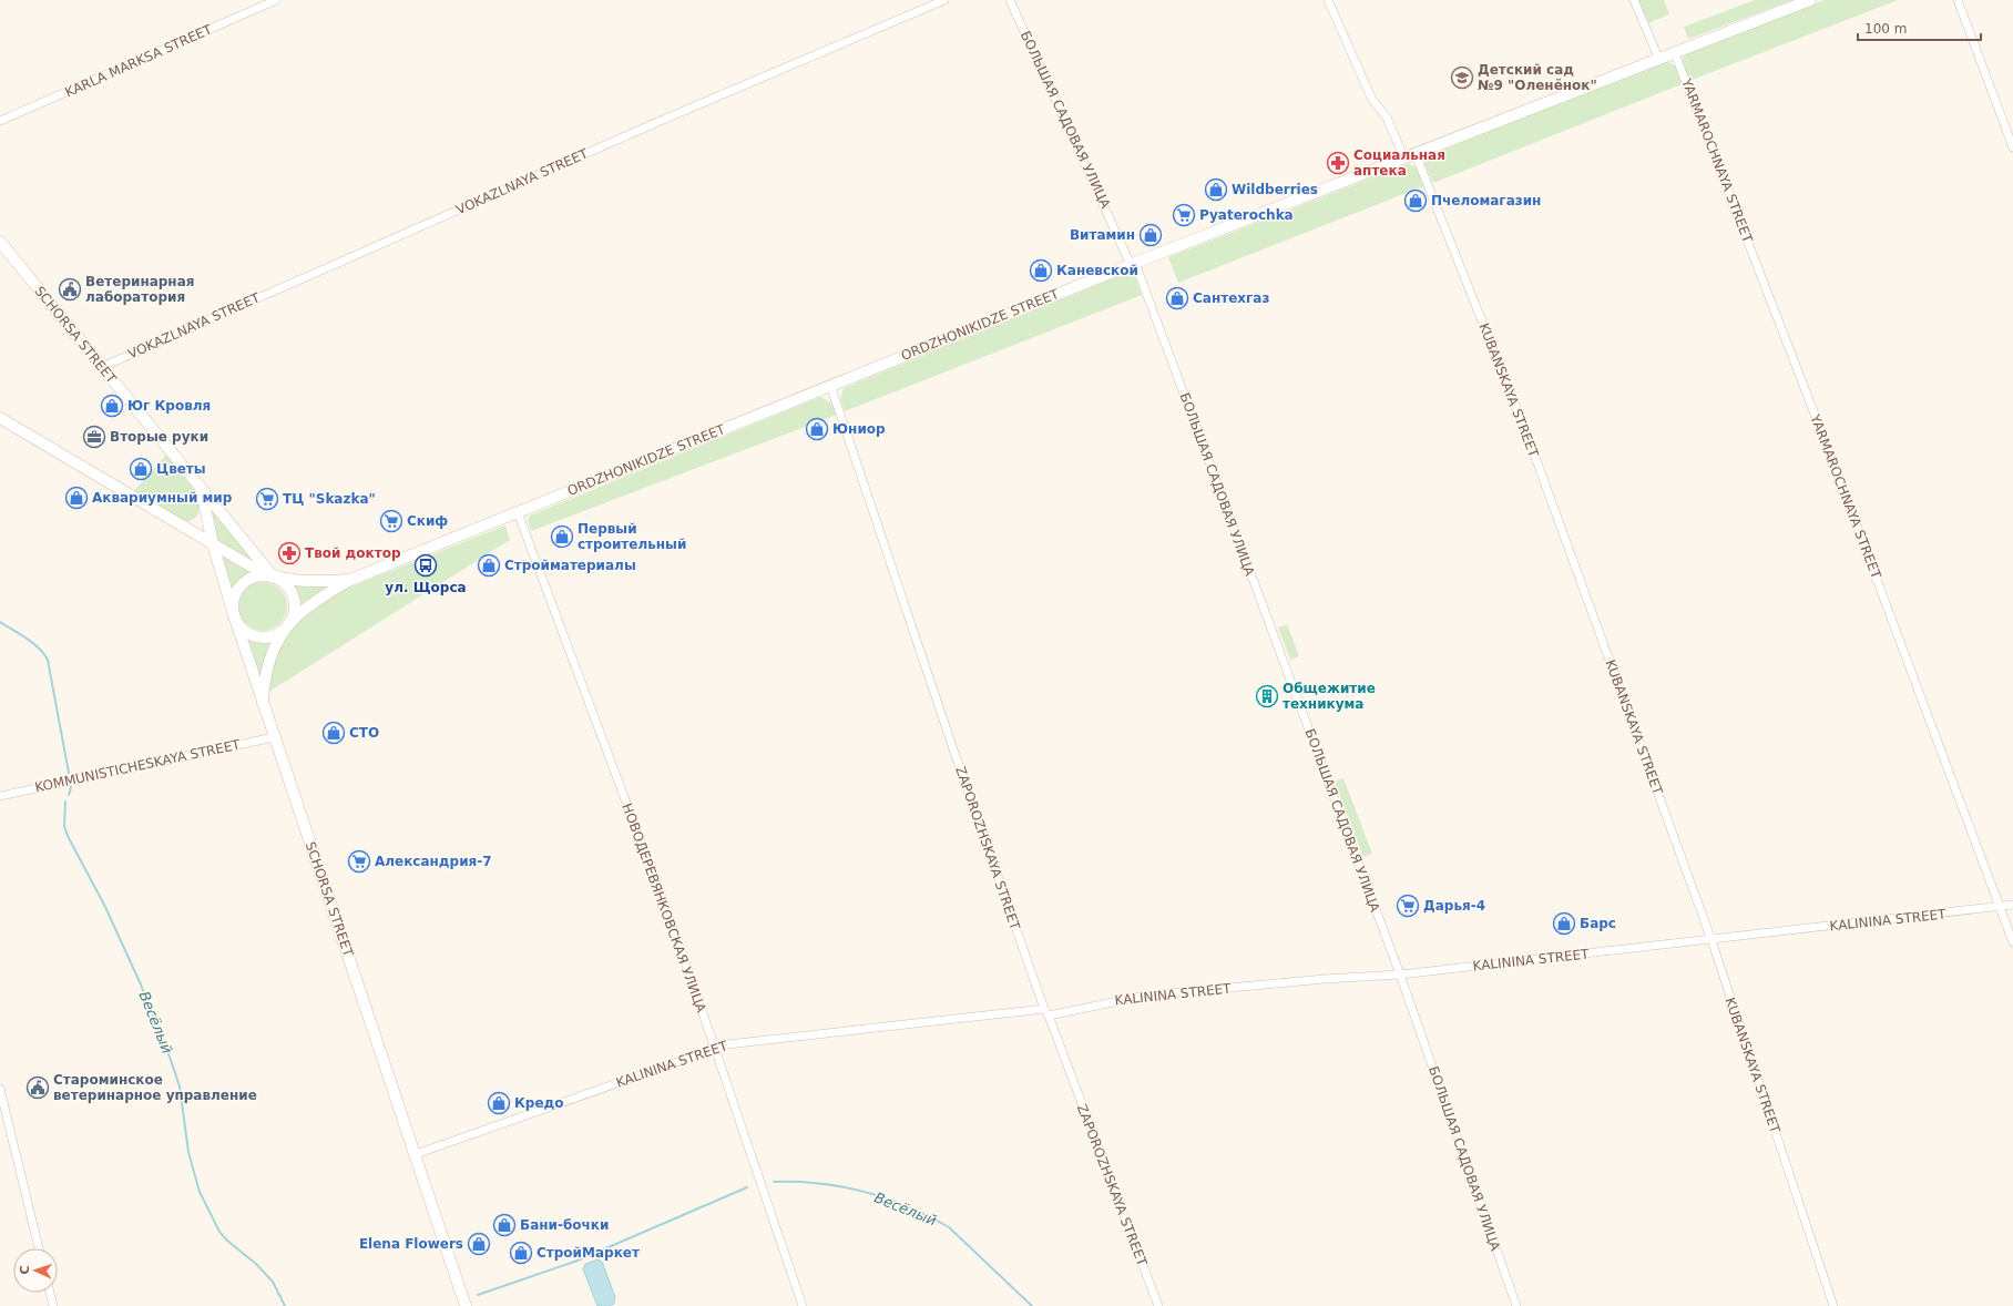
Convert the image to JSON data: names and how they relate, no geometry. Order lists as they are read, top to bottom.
{
  "streets": {
    "main road": ["ORDZHONIKIDZE STREET", "SCHORSA STREET"],
    "street": [
      "KARLA MARKSA STREET",
      "БОЛЬШАЯ САДОВАЯ УЛИЦА",
      "YARMAROCHNAYA STREET",
      "VOKAZLNAYA STREET",
      "KUBANSKAYA STREET",
      "KOMMUNISTICHESKAYA STREET",
      "ZAPOROZHSKAYA STREET",
      "НОВОДЕРЕВЯНКОВСКАЯ УЛИЦА",
      "KALININA STREET"
    ]
  },
  "crossings": [
    ["БОЛЬШАЯ САДОВАЯ УЛИЦА", "ORDZHONIKIDZE STREET"],
    ["БОЛЬШАЯ САДОВАЯ УЛИЦА", "KALININA STREET"],
    ["YARMAROCHNAYA STREET", "ORDZHONIKIDZE STREET"],
    ["YARMAROCHNAYA STREET", "KALININA STREET"],
    ["VOKAZLNAYA STREET", "SCHORSA STREET"],
    ["ORDZHONIKIDZE STREET", "KUBANSKAYA STREET"],
    ["ORDZHONIKIDZE STREET", "ZAPOROZHSKAYA STREET"],
    ["ORDZHONIKIDZE STREET", "НОВОДЕРЕВЯНКОВСКАЯ УЛИЦА"],
    ["SCHORSA STREET", "KOMMUNISTICHESKAYA STREET"],
    ["SCHORSA STREET", "KALININA STREET"],
    ["KUBANSKAYA STREET", "KALININA STREET"],
    ["ZAPOROZHSKAYA STREET", "KALININA STREET"],
    ["НОВОДЕРЕВЯНКОВСКАЯ УЛИЦА", "KALININA STREET"]
  ],
  "water": ["Весёлый"],
  "places": {
    "school or university": ["Детский сад №9 \"Оленёнок\""],
    "pharmacy": ["Социальная аптека", "Твой доктор"],
    "shop": [
      "Wildberries",
      "Пчеломагазин",
      "Витамин",
      "Каневской",
      "Сантехгаз",
      "Юг Кровля",
      "Юниор",
      "Цветы",
      "Аквариумный мир",
      "Первый строительный",
      "Стройматериалы",
      "СТО",
      "Барс",
      "Кредо",
      "Бани-бочки",
      "Elena Flowers",
      "СтройМаркет"
    ],
    "supermarket": [
      "Pyaterochka",
      "ТЦ \"Skazka\"",
      "Скиф",
      "Александрия-7",
      "Дарья-4"
    ],
    "public building": ["Ветеринарная лаборатория", "Староминское ветеринарное управление"],
    "office": ["Вторые руки"],
    "bus stop": ["ул. Щорса"],
    "building": ["Общежитие техникума"]
  },
  "scale_bar": "100 m",
  "north": "left"
}
